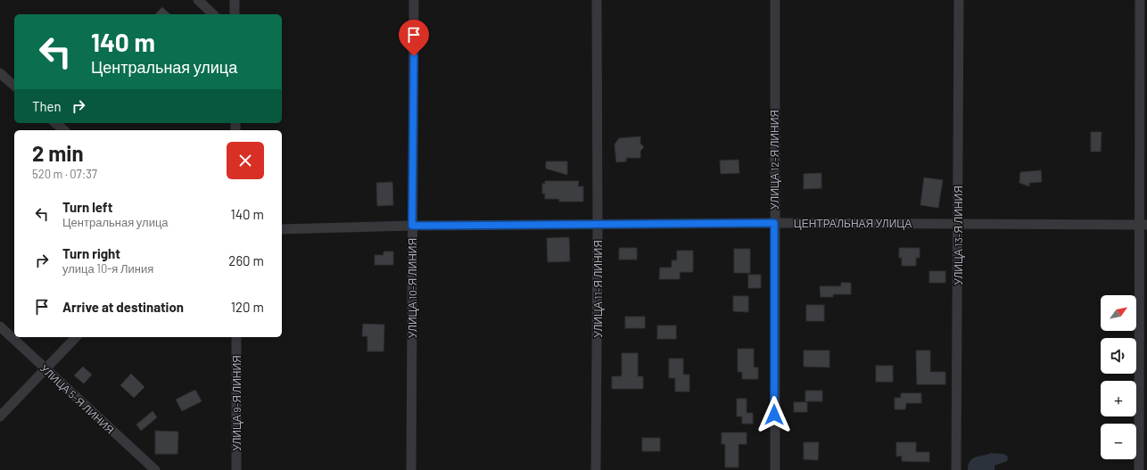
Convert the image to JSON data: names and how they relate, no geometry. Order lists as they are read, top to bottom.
{
  "streets": {
    "street": [
      "УЛИЦА 12-Я ЛИНИЯ",
      "ЦЕНТРАЛЬНАЯ УЛИЦА",
      "УЛИЦА 13-Я ЛИНИЯ",
      "УЛИЦА 10-Я ЛИНИЯ",
      "УЛИЦА 11-Я ЛИНИЯ",
      "УЛИЦА 5-Я ЛИНИЯ",
      "УЛИЦА 9-Я ЛИНИЯ"
    ]
  },
  "crossings": [
    ["УЛИЦА 12-Я ЛИНИЯ", "ЦЕНТРАЛЬНАЯ УЛИЦА"],
    ["ЦЕНТРАЛЬНАЯ УЛИЦА", "УЛИЦА 13-Я ЛИНИЯ"],
    ["ЦЕНТРАЛЬНАЯ УЛИЦА", "УЛИЦА 10-Я ЛИНИЯ"],
    ["ЦЕНТРАЛЬНАЯ УЛИЦА", "УЛИЦА 11-Я ЛИНИЯ"]
  ],
  "north": "top right",
  "page": {
    "turn": ["140 m", "Центральная улица"],
    "then": "Then",
    "heading": ["2 min", "520 m · 07:37"],
    "list": [
      {
        "name": "Turn left",
        "note": "Центральная улица",
        "value": "140 m"
      },
      {
        "name": "Turn right",
        "note": "улица 10-я Линия",
        "value": "260 m"
      },
      {
        "name": "Arrive at destination",
        "value": "120 m"
      }
    ],
    "map_buttons": ["+", "−"]
  }
}
